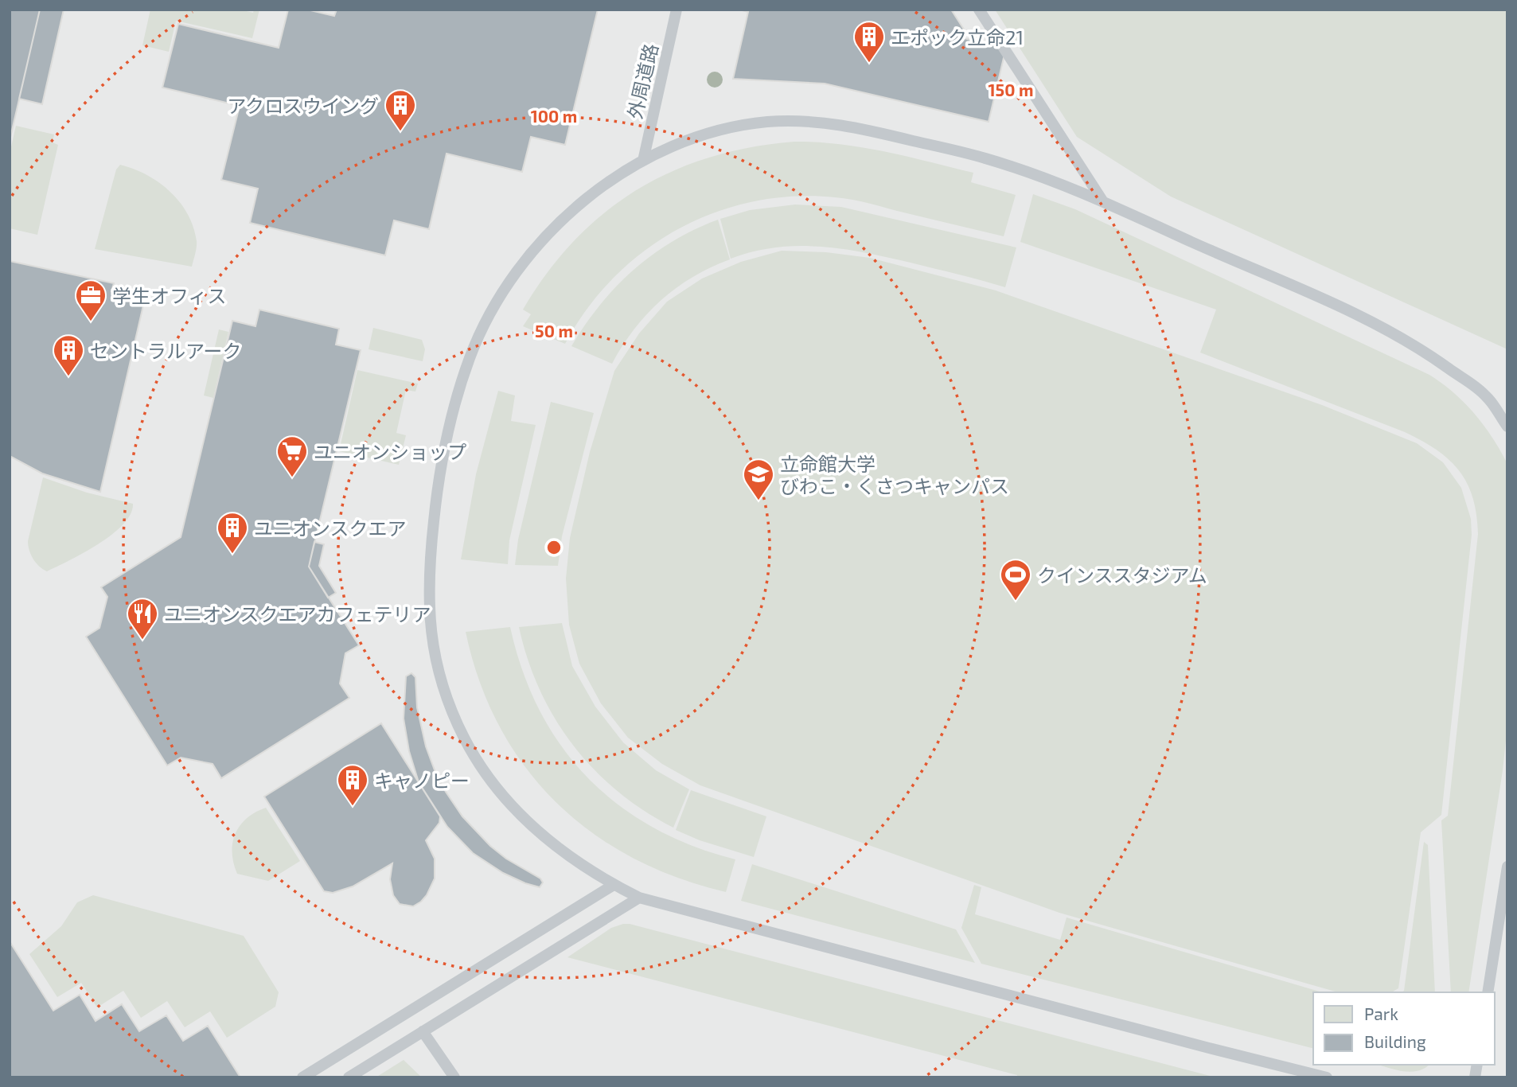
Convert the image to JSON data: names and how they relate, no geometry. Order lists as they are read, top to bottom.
{
  "streets": {
    "lane": ["外周道路"]
  },
  "places": {
    "building": [
      "エポック立命21",
      "アクロスウイング",
      "セントラルアーク",
      "ユニオンスクエア",
      "キャノピー"
    ],
    "office": ["学生オフィス"],
    "supermarket": ["ユニオンショップ"],
    "school or university": ["立命館大学 びわこ・くさつキャンパス"],
    "sports": ["クインススタジアム"],
    "restaurant": ["ユニオンスクエアカフェテリア"]
  },
  "legend": ["Park", "Building"],
  "rings": ["150 m", "100 m", "50 m"]
}
